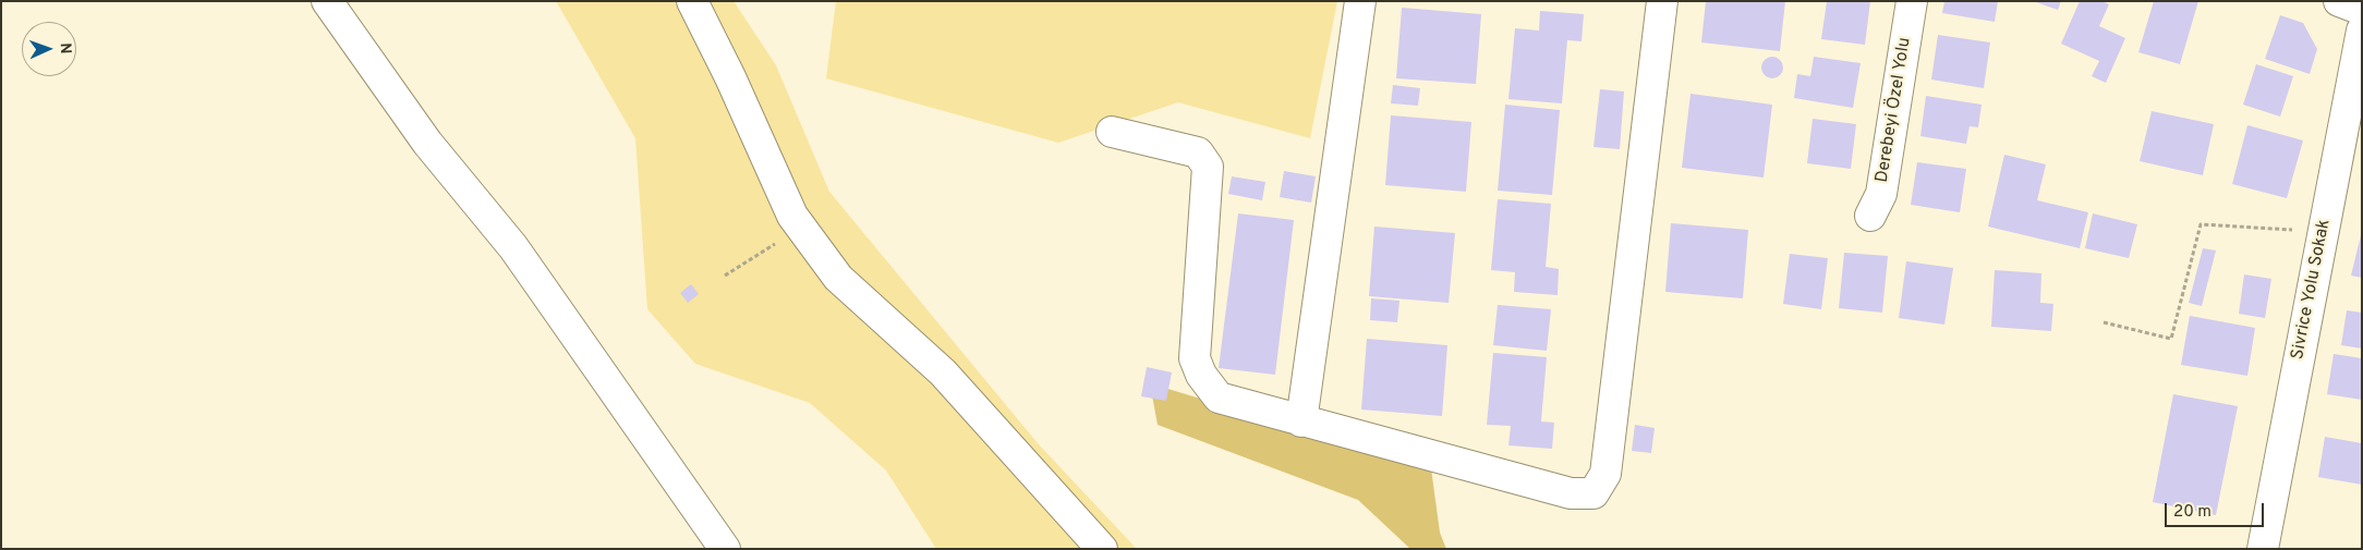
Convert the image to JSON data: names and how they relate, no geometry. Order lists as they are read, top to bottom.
{
  "streets": {
    "street": ["Derebeyi Özel Yolu", "Sivrice Yolu Sokak"]
  },
  "scale_bar": "20 m",
  "north": "right"
}
